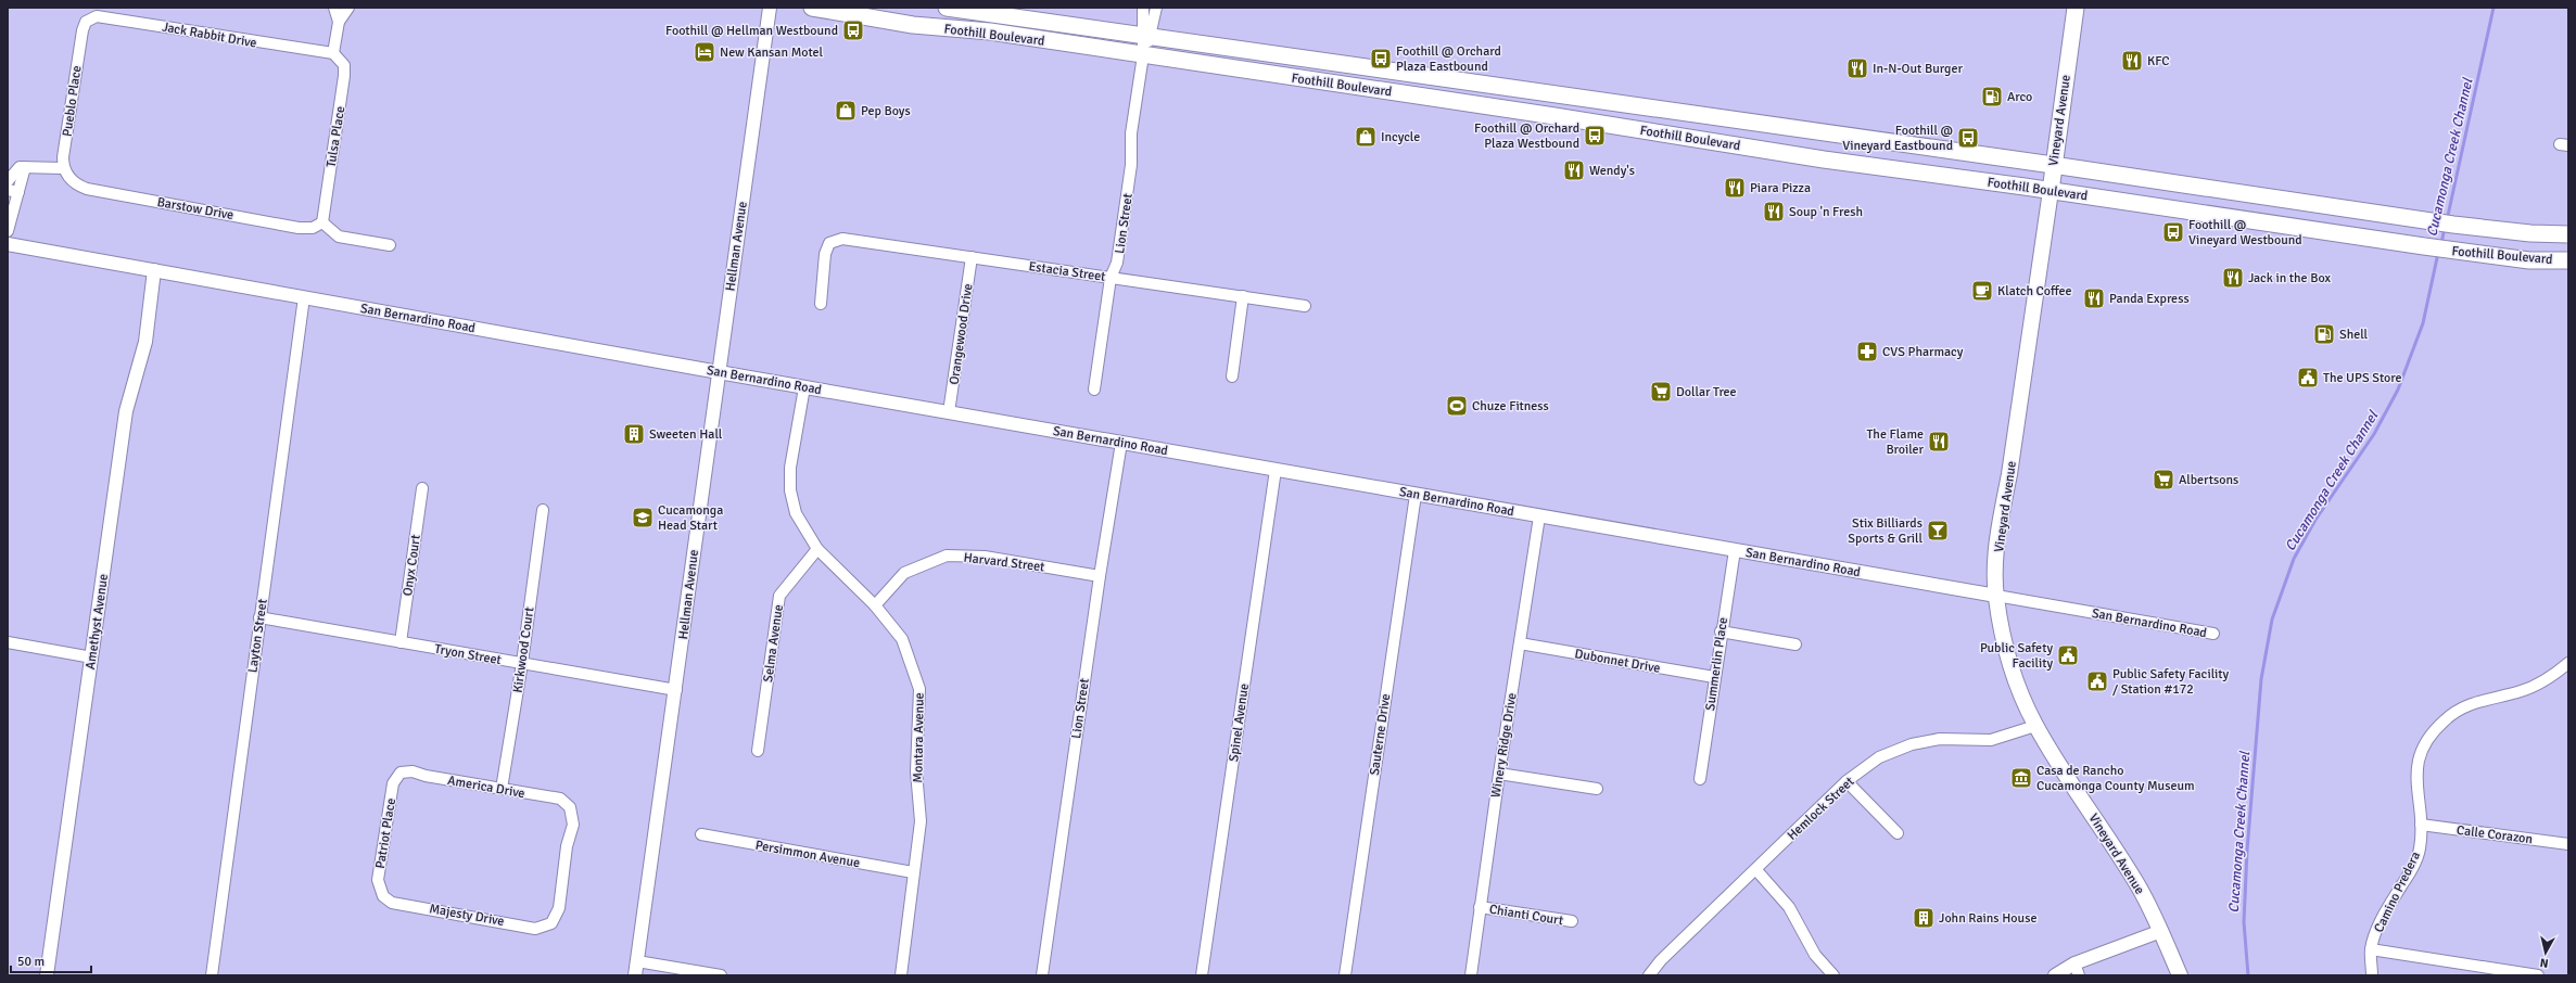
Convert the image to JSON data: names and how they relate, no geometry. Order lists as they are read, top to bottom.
{
  "streets": {
    "main road": ["Foothill Boulevard", "Vineyard Avenue"],
    "street": [
      "Jack Rabbit Drive",
      "Pueblo Place",
      "Tulsa Place",
      "Barstow Drive",
      "Lion Street",
      "Hellman Avenue",
      "Estacia Street",
      "San Bernardino Road",
      "Orangewood Drive",
      "Harvard Street",
      "Onyx Court",
      "Amethyst Avenue",
      "Layton Street",
      "Selma Avenue",
      "Kirkwood Court",
      "Tryon Street",
      "Dubonnet Drive",
      "Summerlin Place",
      "Spinel Avenue",
      "Sauterne Drive",
      "Montara Avenue",
      "Winery Ridge Drive",
      "America Drive",
      "Hemlock Street",
      "Patriot Place",
      "Calle Corazon",
      "Persimmon Avenue",
      "Camino Predera",
      "Majesty Drive",
      "Chianti Court"
    ]
  },
  "crossings": [
    ["Jack Rabbit Drive", "Pueblo Place"],
    ["Jack Rabbit Drive", "Tulsa Place"],
    ["Foothill Boulevard", "Vineyard Avenue"],
    ["Foothill Boulevard", "Lion Street"],
    ["Pueblo Place", "Barstow Drive"],
    ["Vineyard Avenue", "San Bernardino Road"],
    ["Vineyard Avenue", "Hemlock Street"],
    ["Tulsa Place", "Barstow Drive"],
    ["Lion Street", "Estacia Street"],
    ["Lion Street", "San Bernardino Road"],
    ["Lion Street", "Harvard Street"],
    ["Hellman Avenue", "San Bernardino Road"],
    ["Hellman Avenue", "Tryon Street"],
    ["Estacia Street", "Orangewood Drive"],
    ["San Bernardino Road", "Orangewood Drive"],
    ["San Bernardino Road", "Amethyst Avenue"],
    ["San Bernardino Road", "Layton Street"],
    ["San Bernardino Road", "Summerlin Place"],
    ["San Bernardino Road", "Spinel Avenue"],
    ["San Bernardino Road", "Sauterne Drive"],
    ["San Bernardino Road", "Montara Avenue"],
    ["San Bernardino Road", "Winery Ridge Drive"],
    ["Harvard Street", "Montara Avenue"],
    ["Onyx Court", "Tryon Street"],
    ["Layton Street", "Tryon Street"],
    ["Selma Avenue", "Montara Avenue"],
    ["Kirkwood Court", "Tryon Street"],
    ["Kirkwood Court", "America Drive"],
    ["Dubonnet Drive", "Summerlin Place"],
    ["Dubonnet Drive", "Winery Ridge Drive"],
    ["Montara Avenue", "Persimmon Avenue"],
    ["Winery Ridge Drive", "Chianti Court"],
    ["America Drive", "Patriot Place"],
    ["America Drive", "Majesty Drive"],
    ["Patriot Place", "Majesty Drive"],
    ["Calle Corazon", "Camino Predera"]
  ],
  "water": ["Cucamonga Creek Channel"],
  "places": {
    "bus stop": [
      "Foothill @ Hellman Westbound",
      "Foothill @ Orchard Plaza Eastbound",
      "Foothill @ Orchard Plaza Westbound",
      "Foothill @ Vineyard Eastbound",
      "Foothill @ Vineyard Westbound"
    ],
    "hotel": ["New Kansan Motel"],
    "restaurant": [
      "KFC",
      "In-N-Out Burger",
      "Wendy's",
      "Piara Pizza",
      "Soup 'n Fresh",
      "Jack in the Box",
      "Panda Express",
      "The Flame Broiler"
    ],
    "fuel station": ["Arco", "Shell"],
    "shop": ["Pep Boys", "Incycle"],
    "cafe": ["Klatch Coffee"],
    "pharmacy": ["CVS Pharmacy"],
    "public building": ["The UPS Store", "Public Safety Facility", "Public Safety Facility / Station #172"],
    "supermarket": ["Dollar Tree", "Albertsons"],
    "sports": ["Chuze Fitness"],
    "building": ["Sweeten Hall", "John Rains House"],
    "school or university": ["Cucamonga Head Start"],
    "bar": ["Stix Billiards Sports & Grill"],
    "museum": ["Casa de Rancho Cucamonga County Museum"]
  },
  "scale_bar": "50 m",
  "north": "bottom"
}
